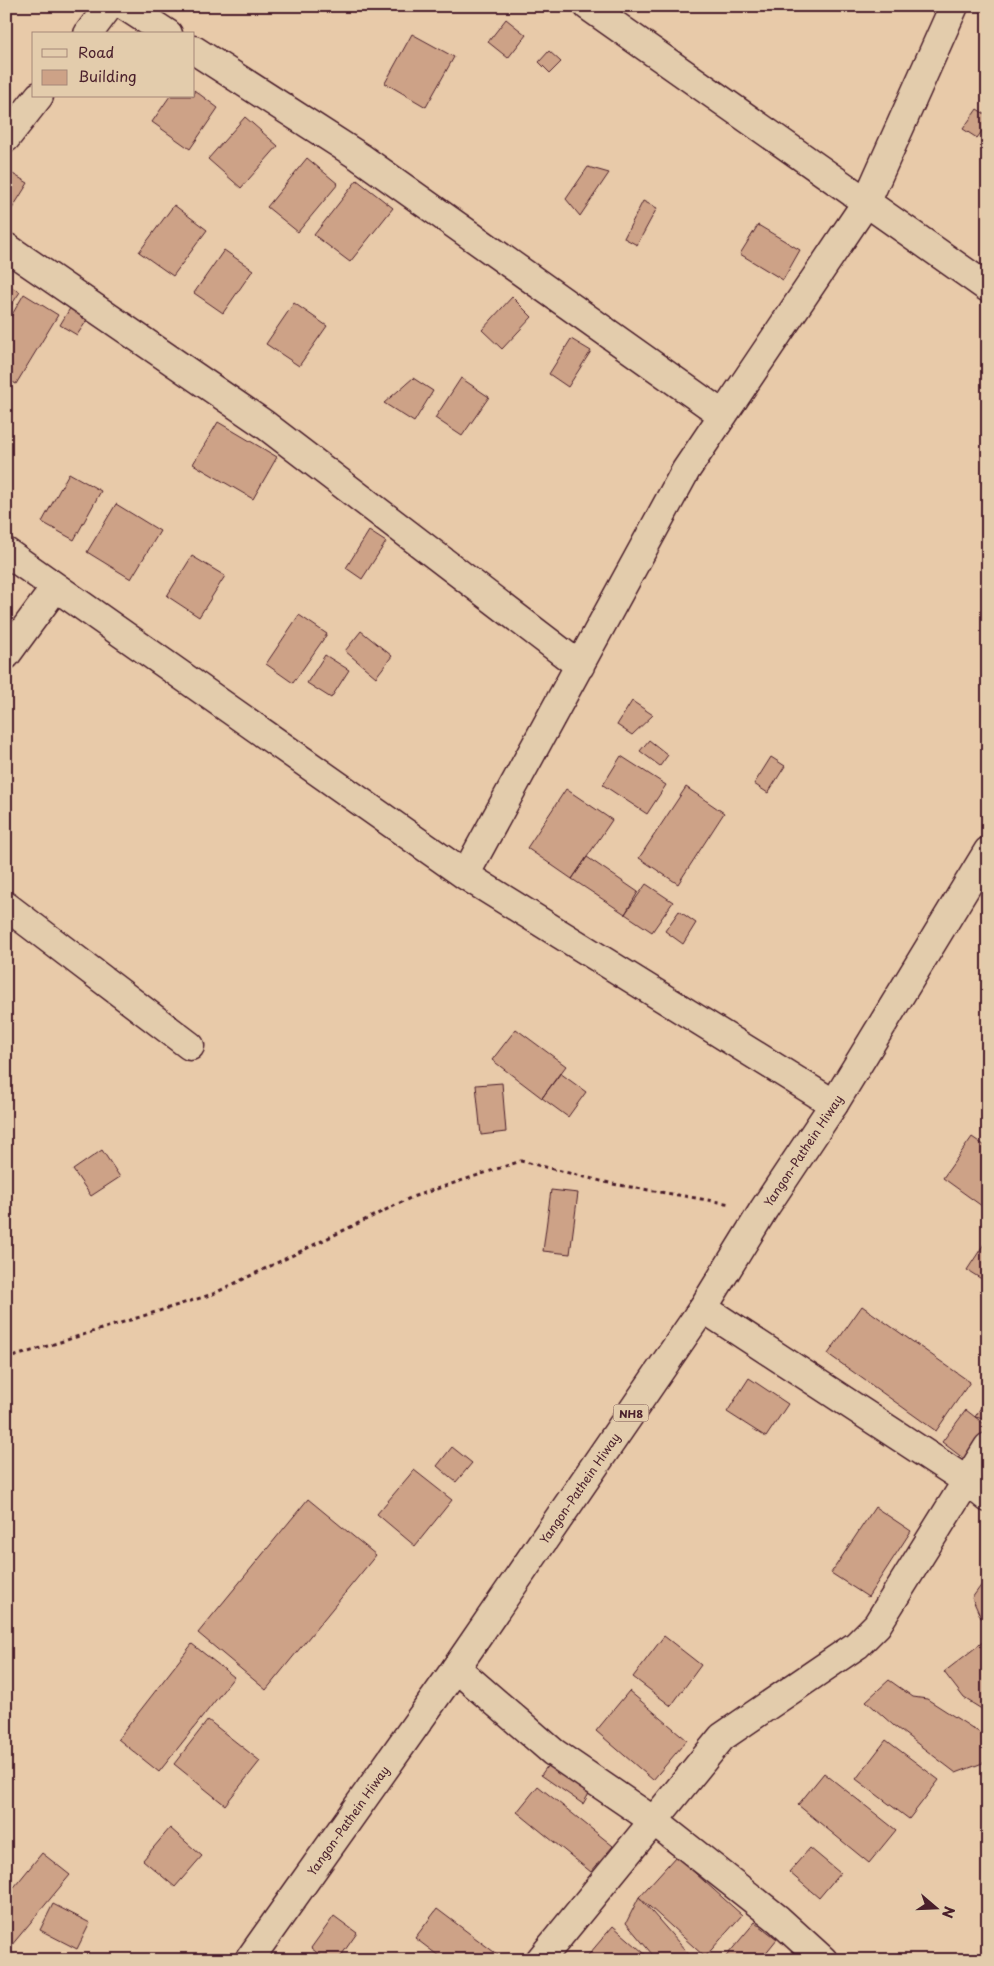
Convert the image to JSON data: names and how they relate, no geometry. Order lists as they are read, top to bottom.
{
  "streets": {
    "main road": ["Yangon-Pathein Hiway", "NH8"]
  },
  "legend": ["Road", "Building"],
  "north": "right"
}
